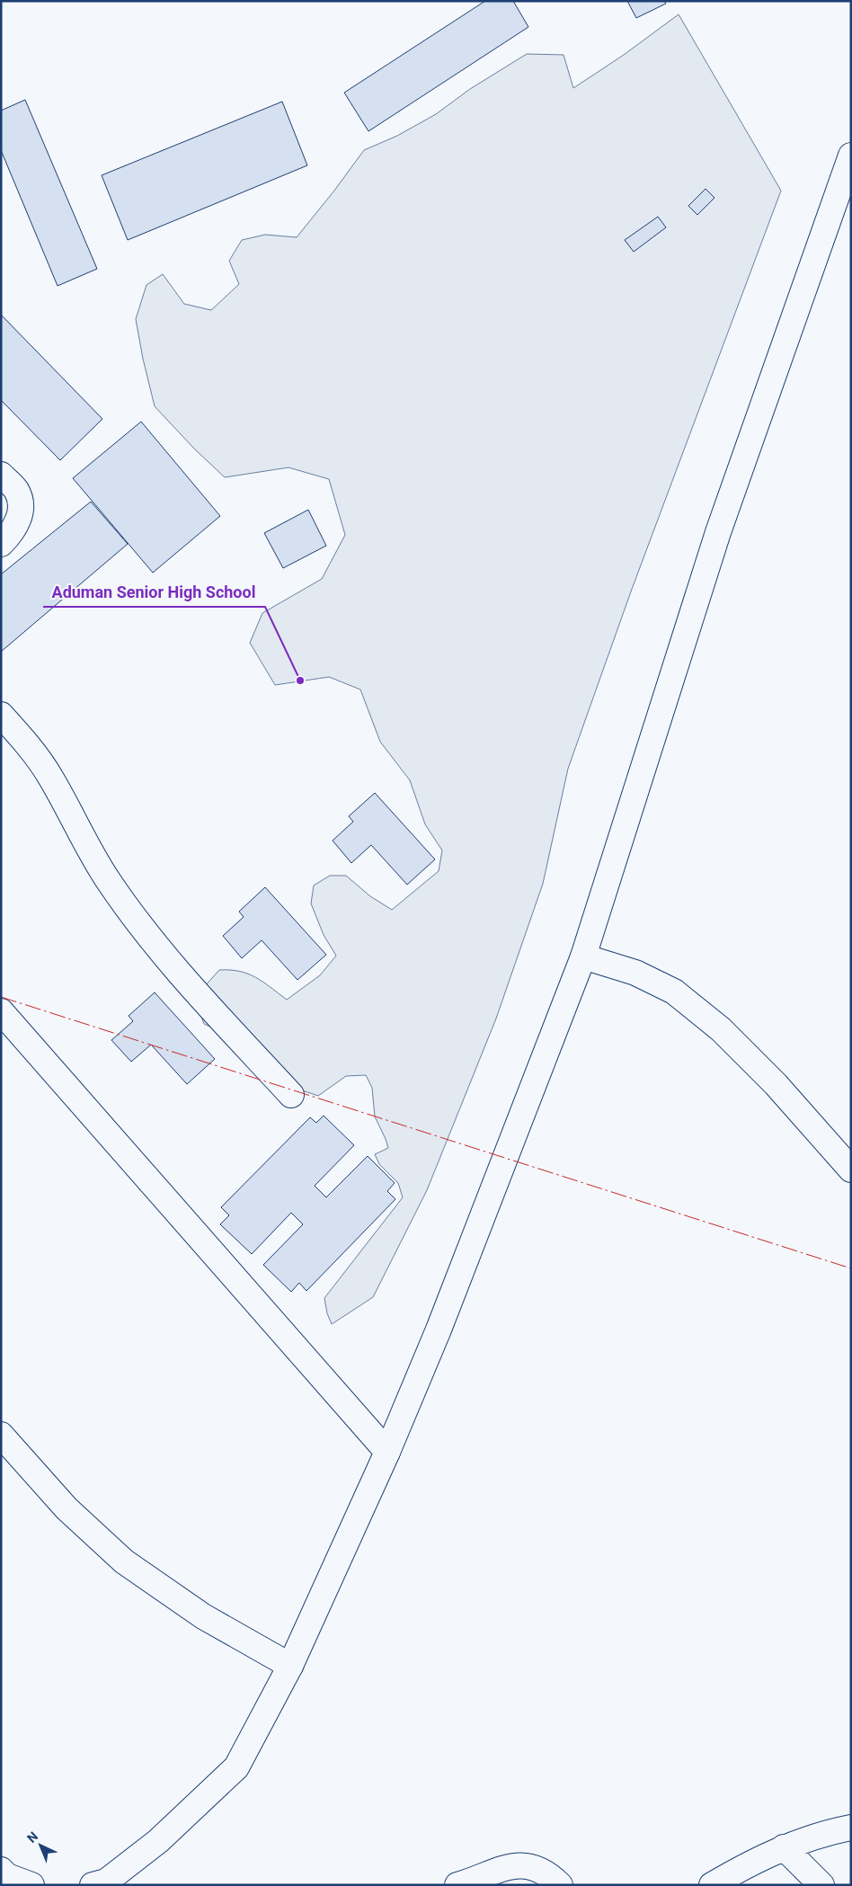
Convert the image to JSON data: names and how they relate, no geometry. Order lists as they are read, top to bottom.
{
  "places": ["Aduman Senior High School"],
  "north": "top left"
}
